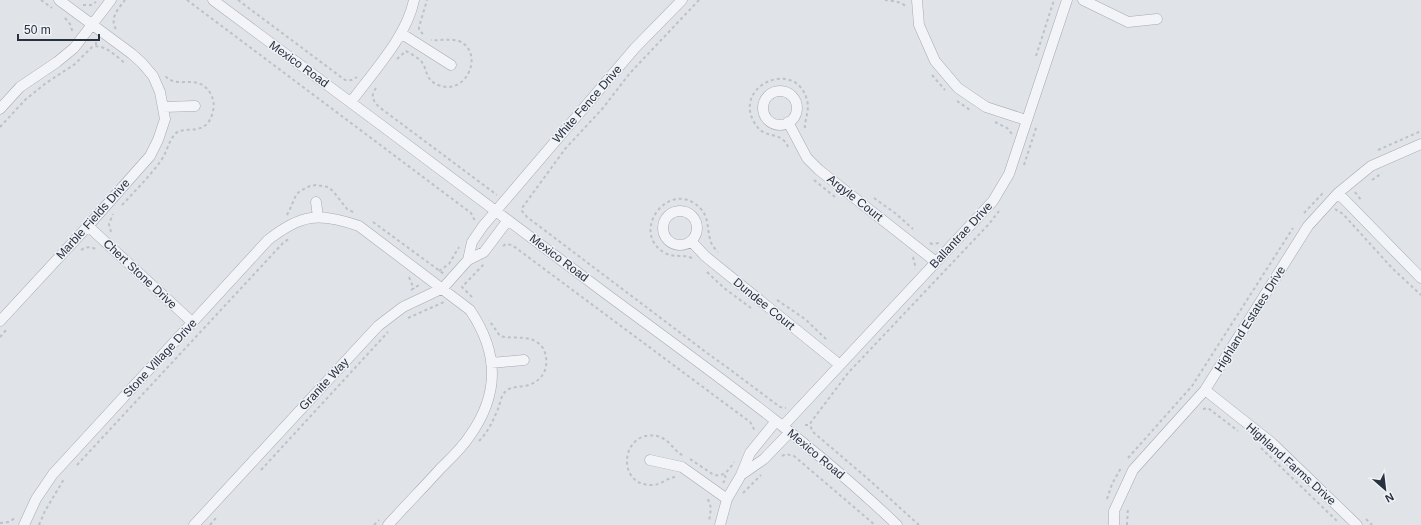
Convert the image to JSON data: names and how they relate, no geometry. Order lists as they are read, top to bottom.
{
  "streets": {
    "street": [
      "Mexico Road",
      "White Fence Drive",
      "Argyle Court",
      "Marble Fields Drive",
      "Ballantrae Drive",
      "Chert Stone Drive",
      "Dundee Court",
      "Highland Estates Drive",
      "Stone Village Drive",
      "Granite Way",
      "Highland Farms Drive"
    ]
  },
  "crossings": [
    ["Mexico Road", "White Fence Drive"],
    ["Mexico Road", "Ballantrae Drive"],
    ["Mexico Road", "Granite Way"],
    ["White Fence Drive", "Granite Way"],
    ["Argyle Court", "Ballantrae Drive"],
    ["Marble Fields Drive", "Chert Stone Drive"],
    ["Ballantrae Drive", "Dundee Court"],
    ["Chert Stone Drive", "Stone Village Drive"],
    ["Highland Estates Drive", "Highland Farms Drive"],
    ["Stone Village Drive", "Granite Way"]
  ],
  "scale_bar": "50 m",
  "north": "bottom right"
}
